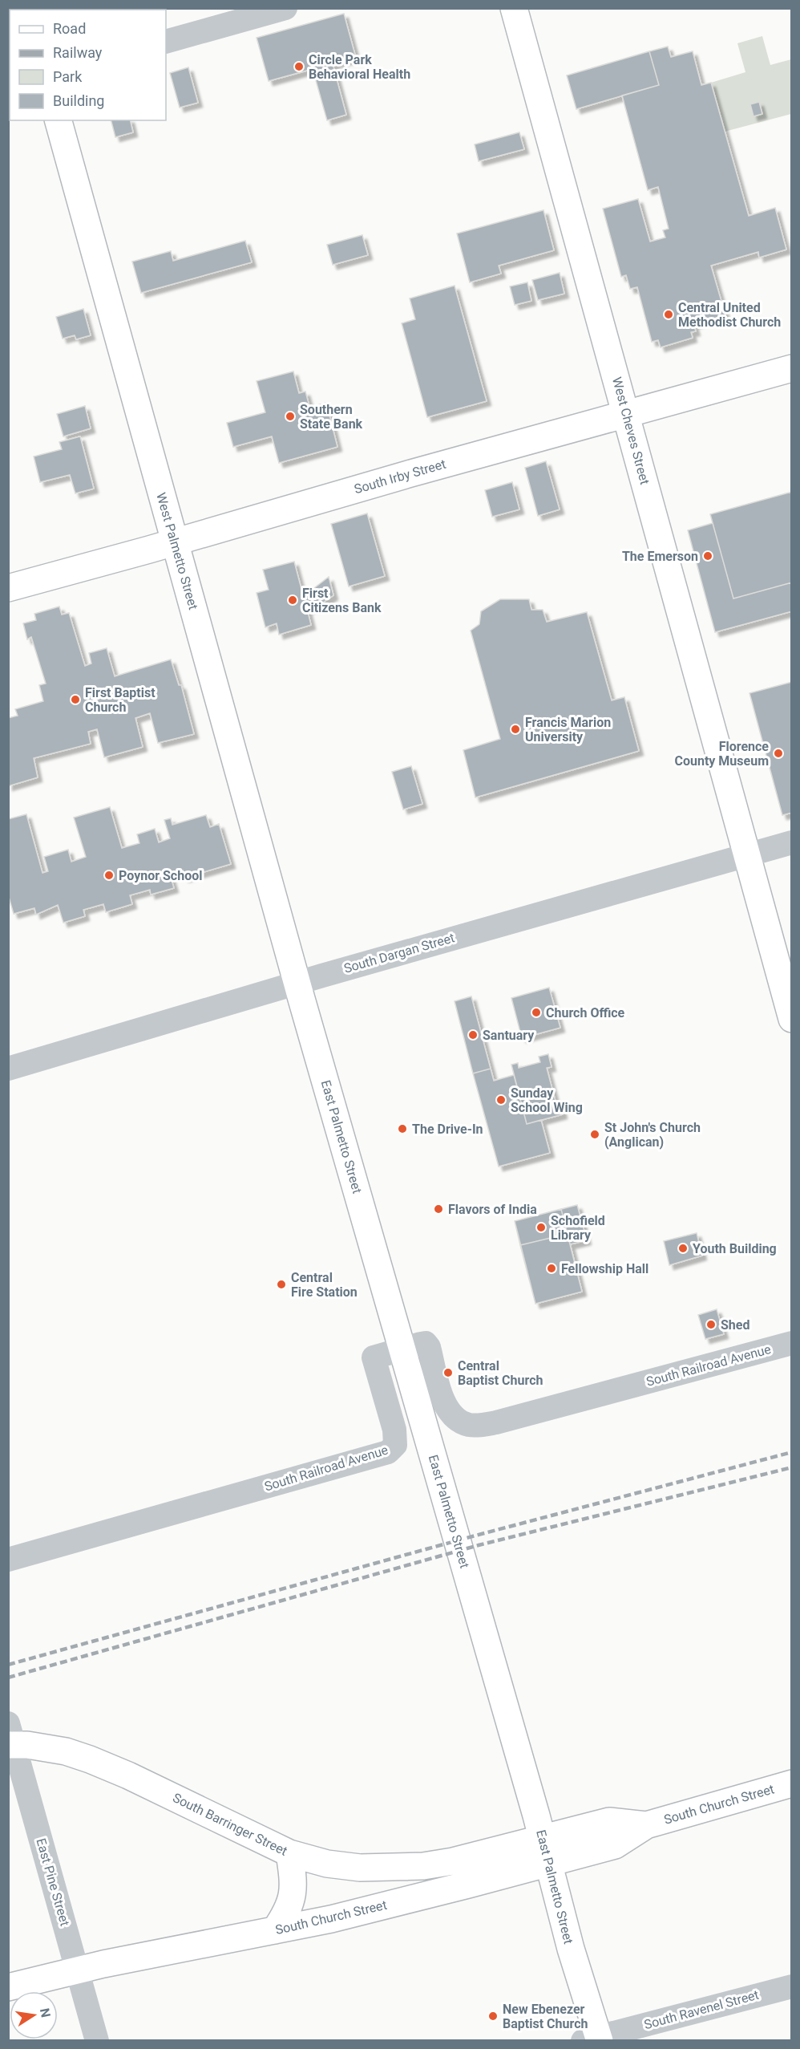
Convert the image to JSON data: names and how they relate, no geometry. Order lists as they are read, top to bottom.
{
  "streets": {
    "main road": [
      "West Cheves Street",
      "South Irby Street",
      "West Palmetto Street",
      "East Palmetto Street",
      "South Church Street",
      "South Barringer Street"
    ],
    "street": [
      "South Dargan Street",
      "South Railroad Avenue",
      "East Pine Street",
      "South Ravenel Street"
    ]
  },
  "crossings": [
    ["West Cheves Street", "South Irby Street"],
    ["West Cheves Street", "South Dargan Street"],
    ["South Irby Street", "West Palmetto Street"],
    ["West Palmetto Street", "South Dargan Street"],
    ["West Palmetto Street", "East Palmetto Street"],
    ["South Dargan Street", "East Palmetto Street"],
    ["East Palmetto Street", "South Railroad Avenue"],
    ["East Palmetto Street", "South Church Street"],
    ["East Palmetto Street", "South Barringer Street"],
    ["East Palmetto Street", "South Ravenel Street"],
    ["South Church Street", "South Barringer Street"],
    ["South Church Street", "East Pine Street"],
    ["South Barringer Street", "East Pine Street"]
  ],
  "places": [
    "Circle Park Behavioral Health",
    "Central United Methodist Church",
    "Southern State Bank",
    "The Emerson",
    "First Citizens Bank",
    "First Baptist Church",
    "Francis Marion University",
    "Florence County Museum",
    "Poynor School",
    "Church Office",
    "Santuary",
    "Sunday School Wing",
    "The Drive-In",
    "St John's Church (Anglican)",
    "Flavors of India",
    "Schofield Library",
    "Youth Building",
    "Fellowship Hall",
    "Central Fire Station",
    "Shed",
    "Central Baptist Church",
    "New Ebenezer Baptist Church"
  ],
  "legend": [
    "Road",
    "Railway",
    "Park",
    "Building"
  ],
  "north": "right"
}
